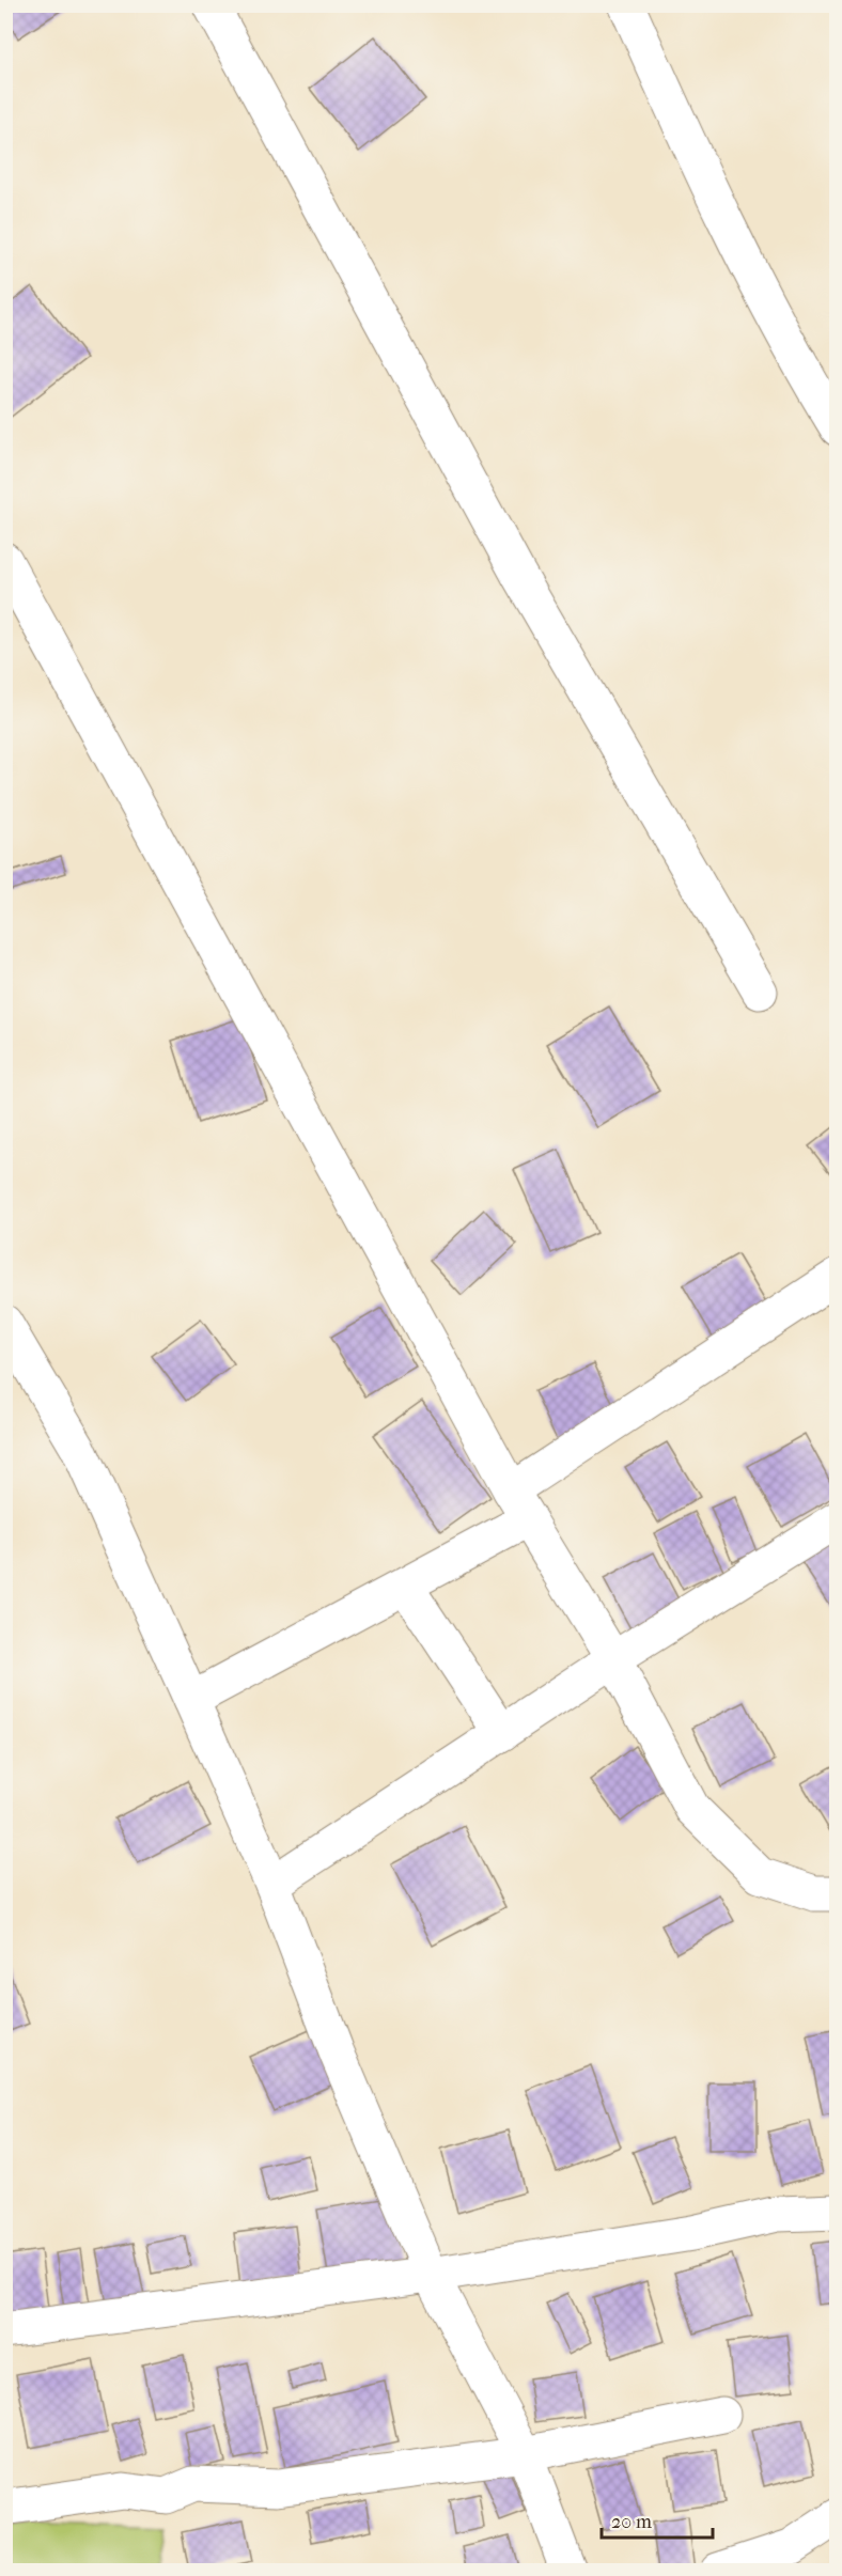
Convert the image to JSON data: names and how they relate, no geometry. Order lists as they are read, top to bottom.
{
  "scale_bar": "20 m"
}
